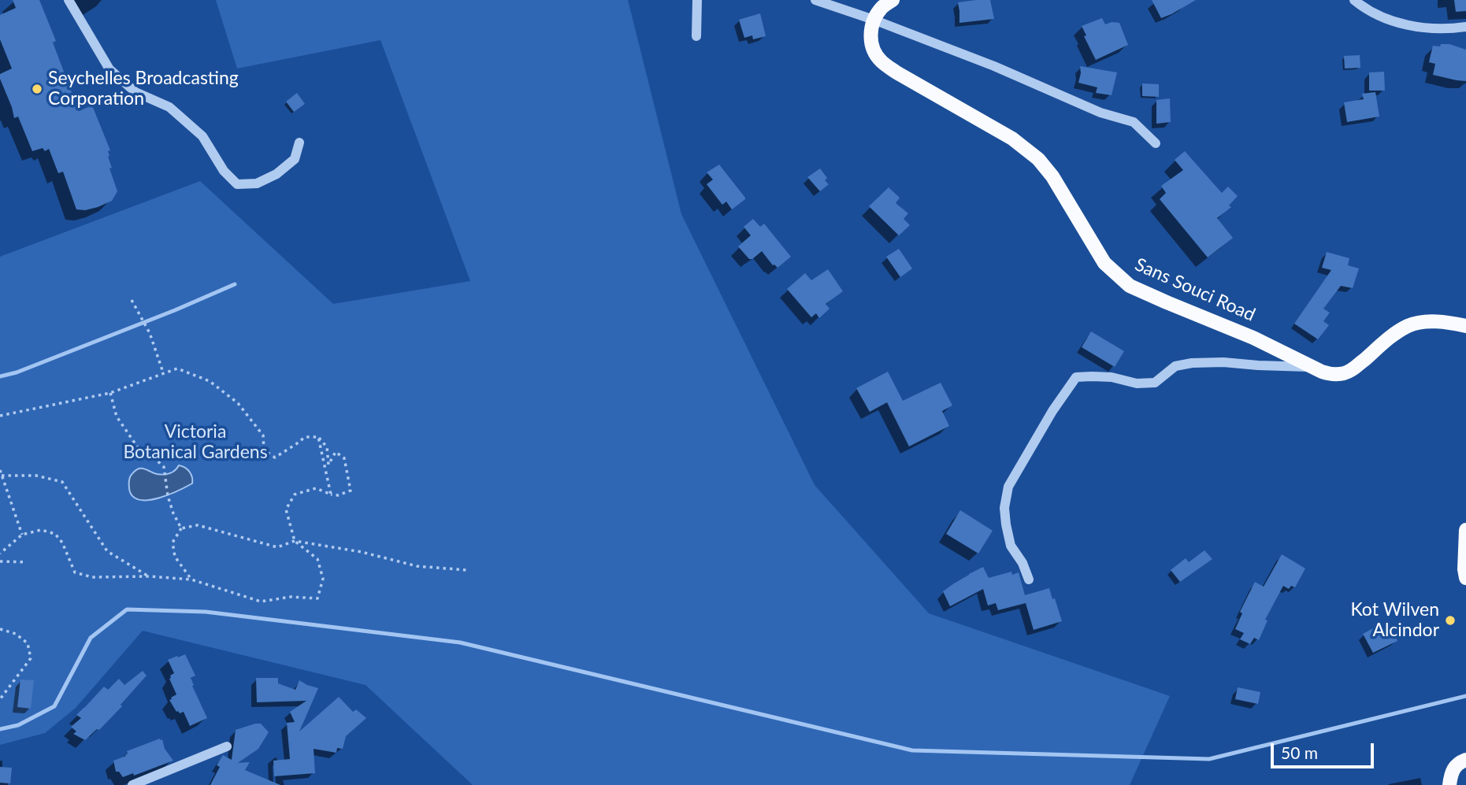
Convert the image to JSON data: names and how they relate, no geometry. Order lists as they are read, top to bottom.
{
  "streets": {
    "main road": ["Sans Souci Road"]
  },
  "parks": ["Victoria Botanical Gardens"],
  "places": ["Seychelles Broadcasting Corporation", "Kot Wilven Alcindor"],
  "scale_bar": "50 m"
}
